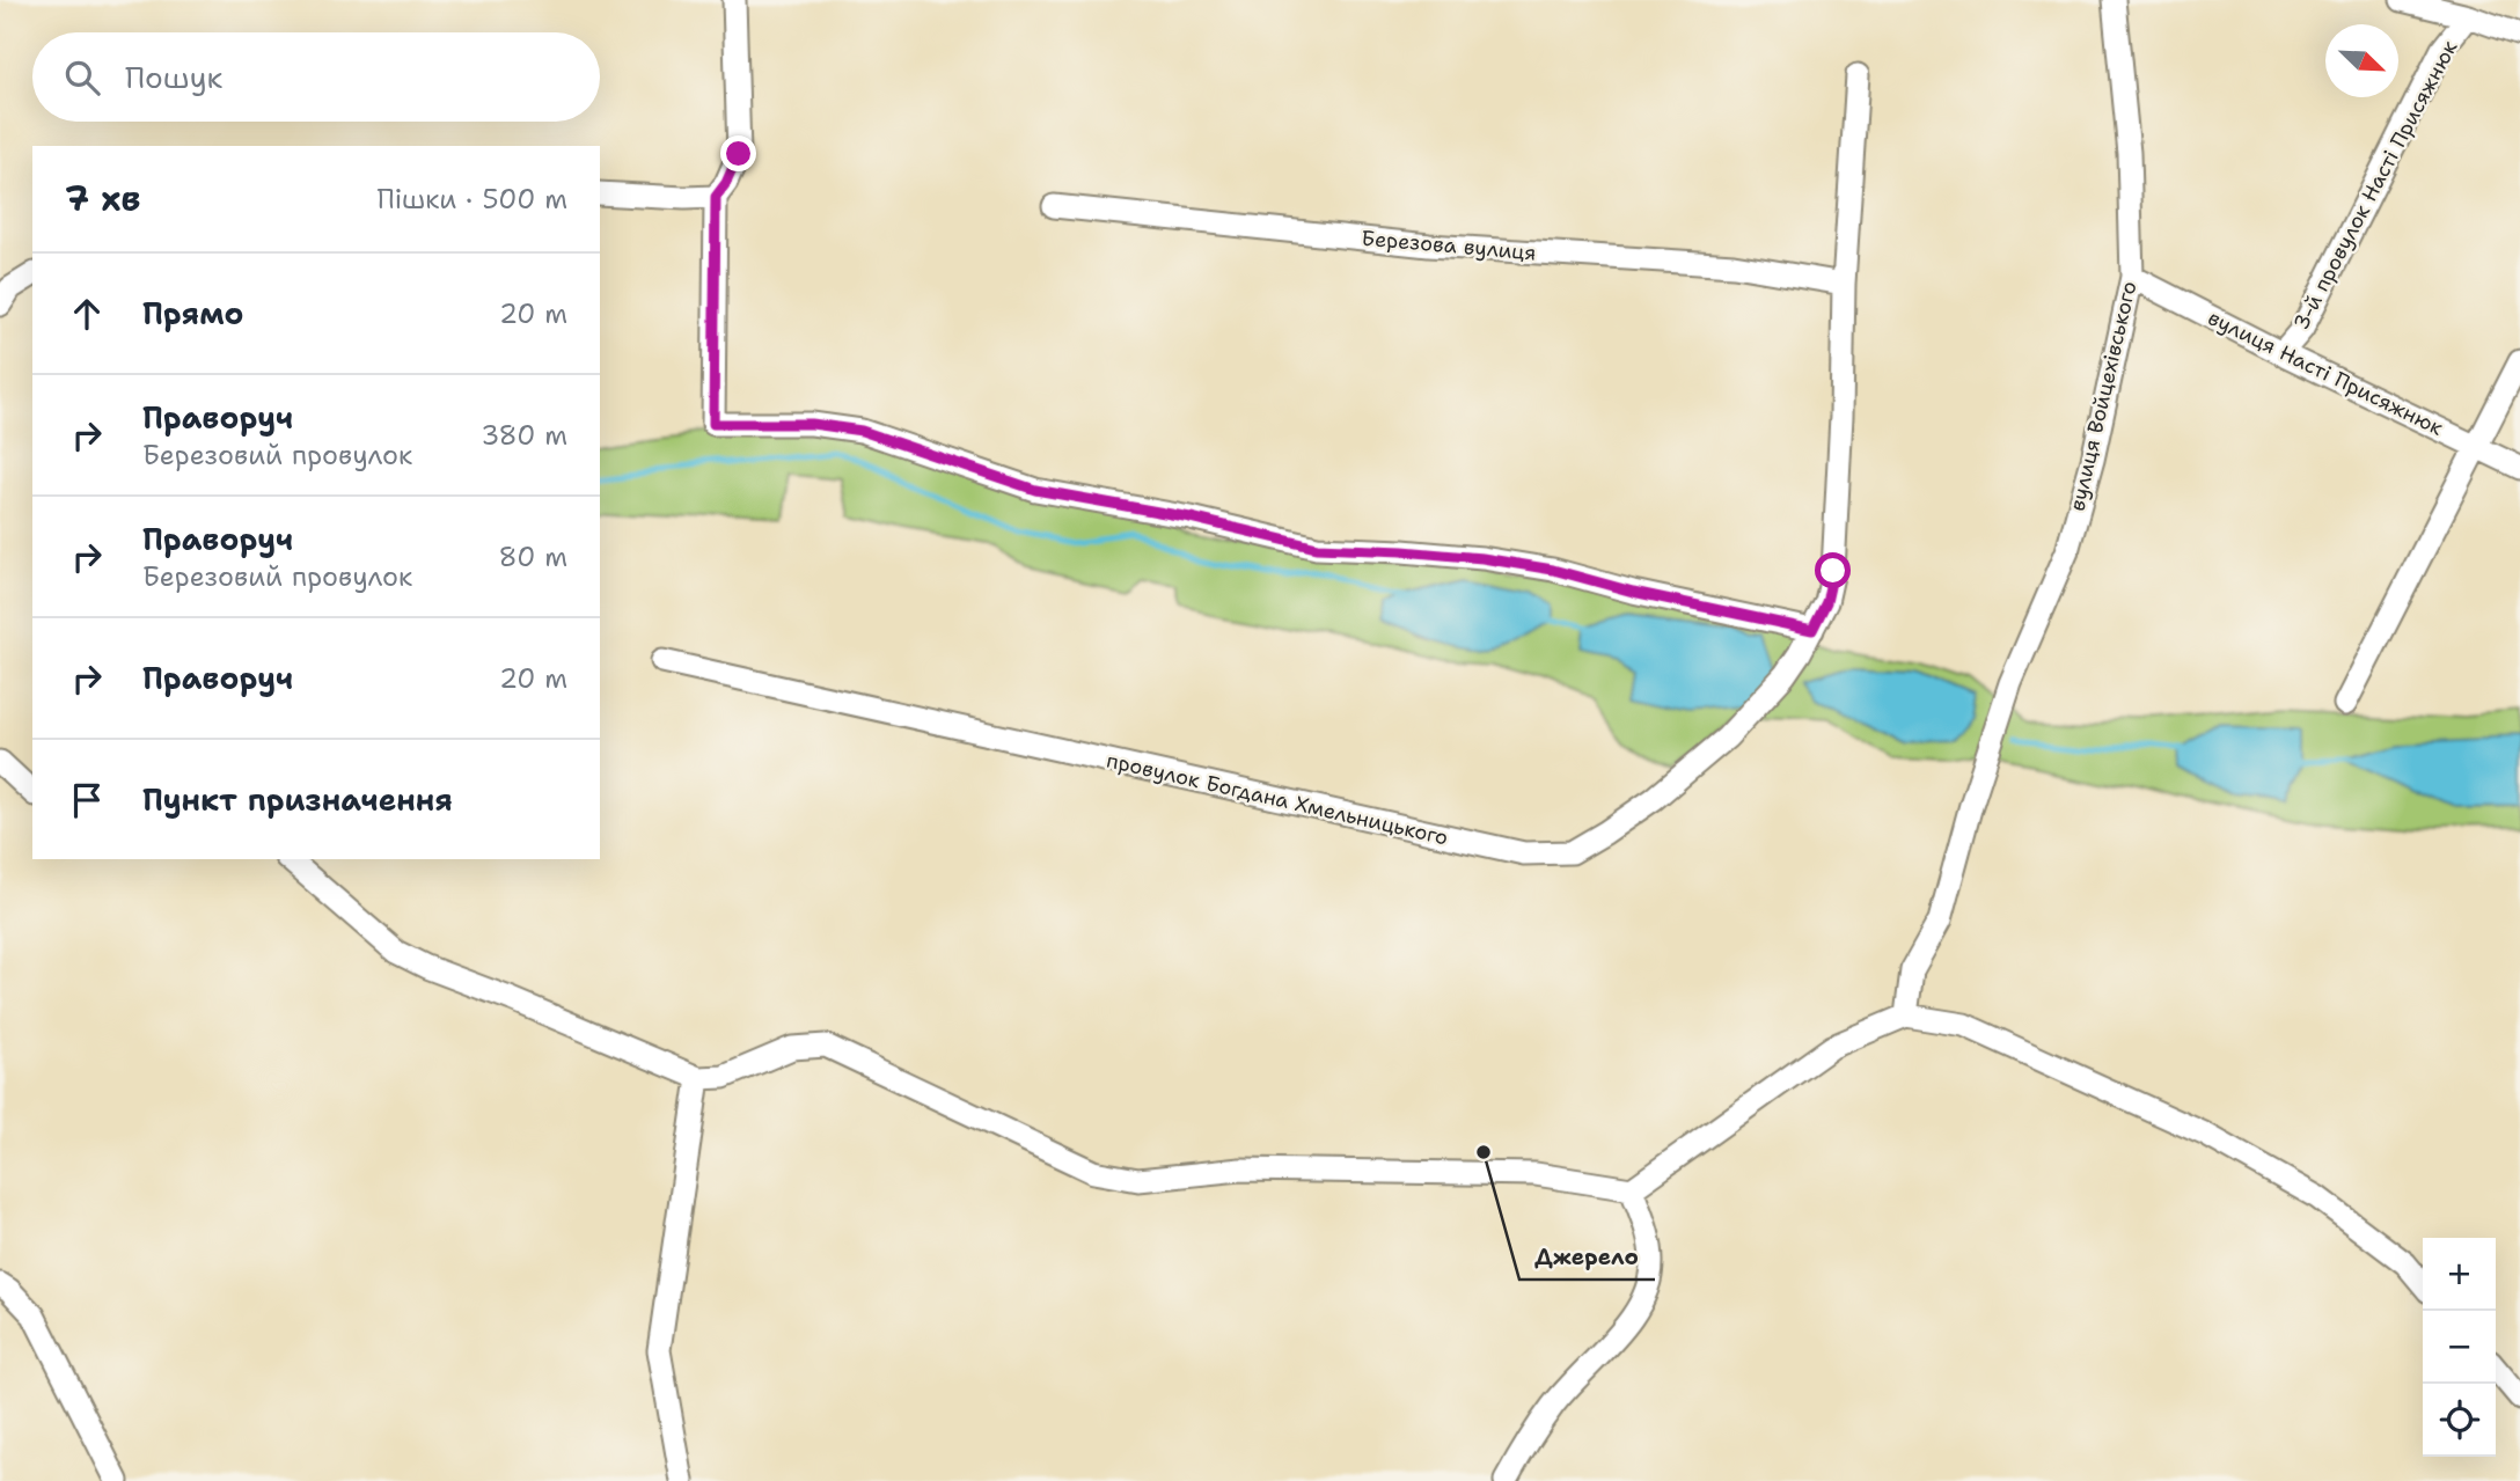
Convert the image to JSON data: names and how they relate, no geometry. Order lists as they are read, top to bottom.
{
  "streets": {
    "street": [
      "3-й провулок Насті Присяжнюк",
      "Березова вулиця",
      "вулиця Насті Присяжнюк",
      "вулиця Войцехівського",
      "провулок Богдана Хмельницького"
    ]
  },
  "crossings": [
    ["3-й провулок Насті Присяжнюк", "вулиця Насті Присяжнюк"],
    ["Березова вулиця", "провулок Богдана Хмельницького"],
    ["вулиця Насті Присяжнюк", "вулиця Войцехівського"]
  ],
  "places": ["Джерело"],
  "north": "bottom right",
  "page": {
    "search": "Пошук",
    "heading": ["7 хв", "Пішки · 500 m"],
    "list": [
      ["Прямо", "20 m"],
      ["Праворуч", "Березовий провулок", "380 m"],
      ["Праворуч", "Березовий провулок", "80 m"],
      ["Праворуч", "20 m"],
      "Пункт призначення"
    ],
    "map_buttons": ["+", "−"]
  }
}
